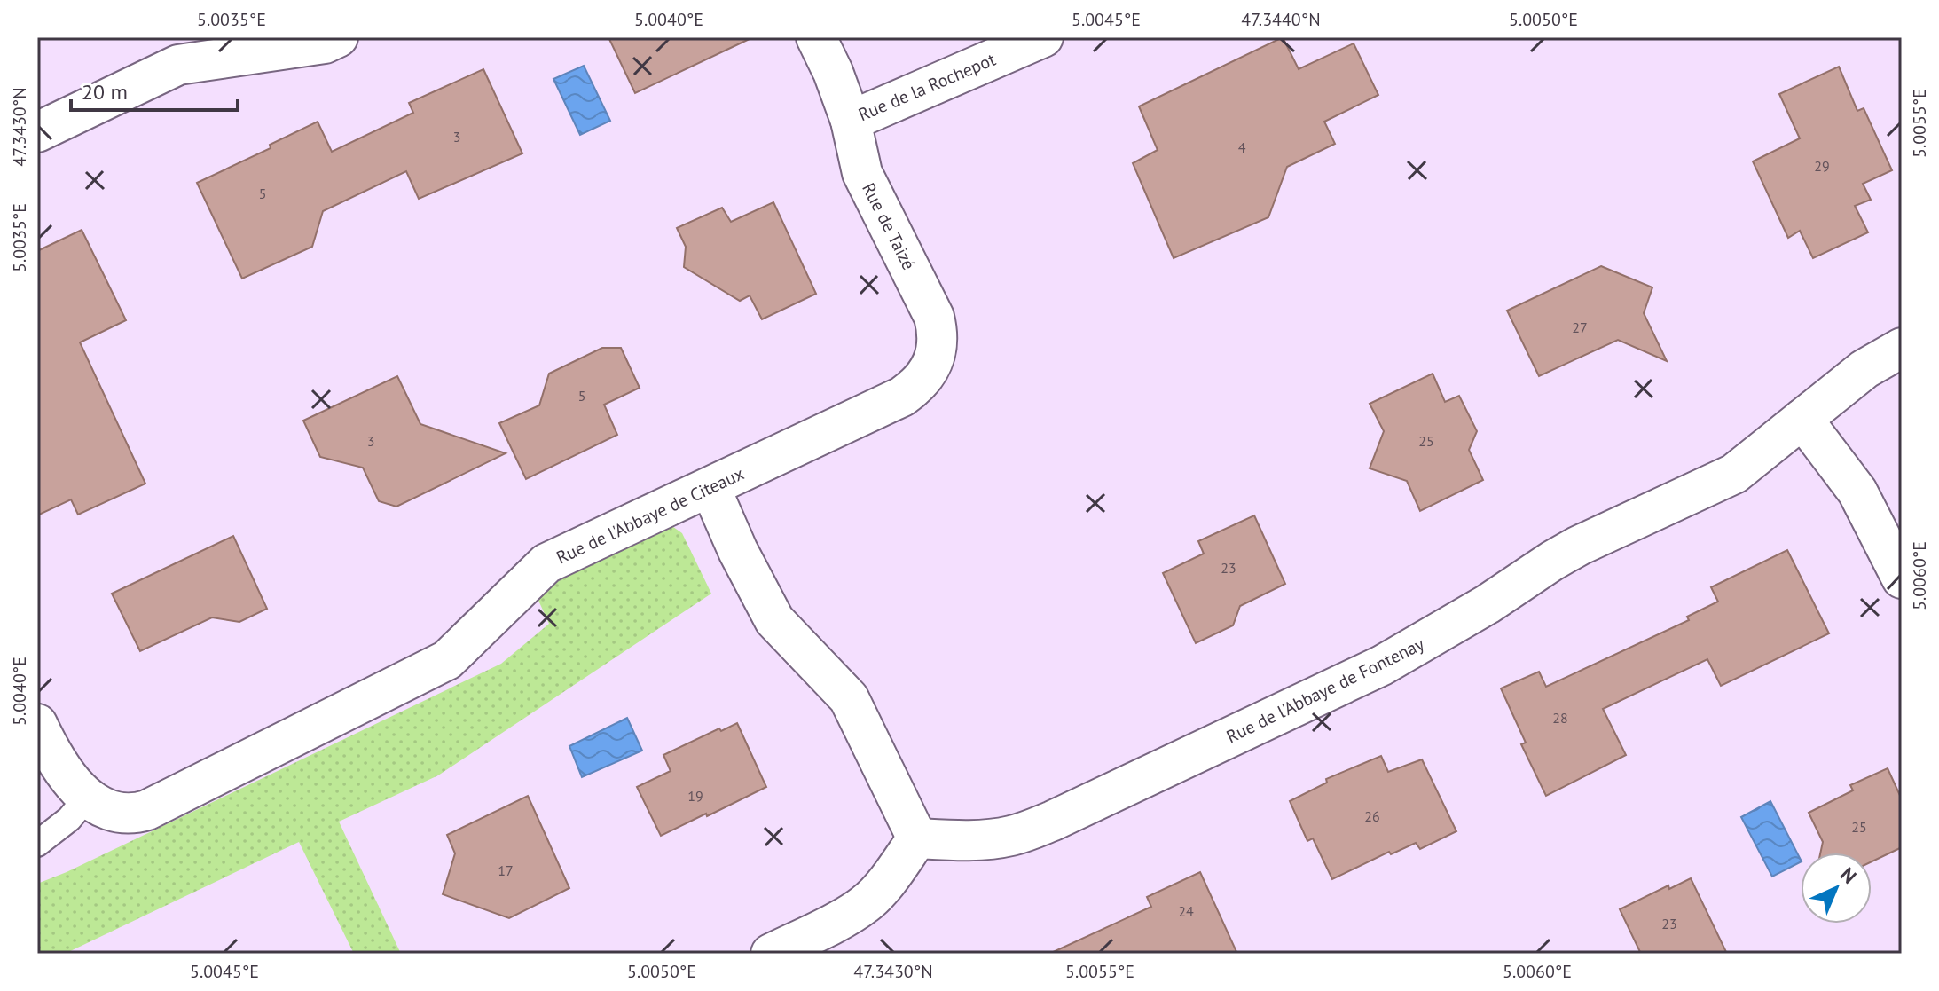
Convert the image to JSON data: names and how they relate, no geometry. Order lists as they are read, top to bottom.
{
  "streets": {
    "street": [
      "Rue de la Rochepot",
      "Rue de Taizé",
      "Rue de l'Abbaye de Citeaux",
      "Rue de l'Abbaye de Fontenay"
    ]
  },
  "crossings": [
    ["Rue de la Rochepot", "Rue de Taizé"],
    ["Rue de Taizé", "Rue de l'Abbaye de Citeaux"]
  ],
  "house_numbers": [
    "3",
    "4",
    "29",
    "5",
    "27",
    "5",
    "3",
    "25",
    "23",
    "28",
    "19",
    "26",
    "25",
    "17",
    "24",
    "23"
  ],
  "scale_bar": "20 m",
  "north": "top right",
  "coordinates": [
    "5.0035°E",
    "5.0040°E",
    "5.0045°E",
    "47.3440°N",
    "5.0050°E",
    "5.0055°E",
    "47.3430°N",
    "5.0060°E"
  ]
}
